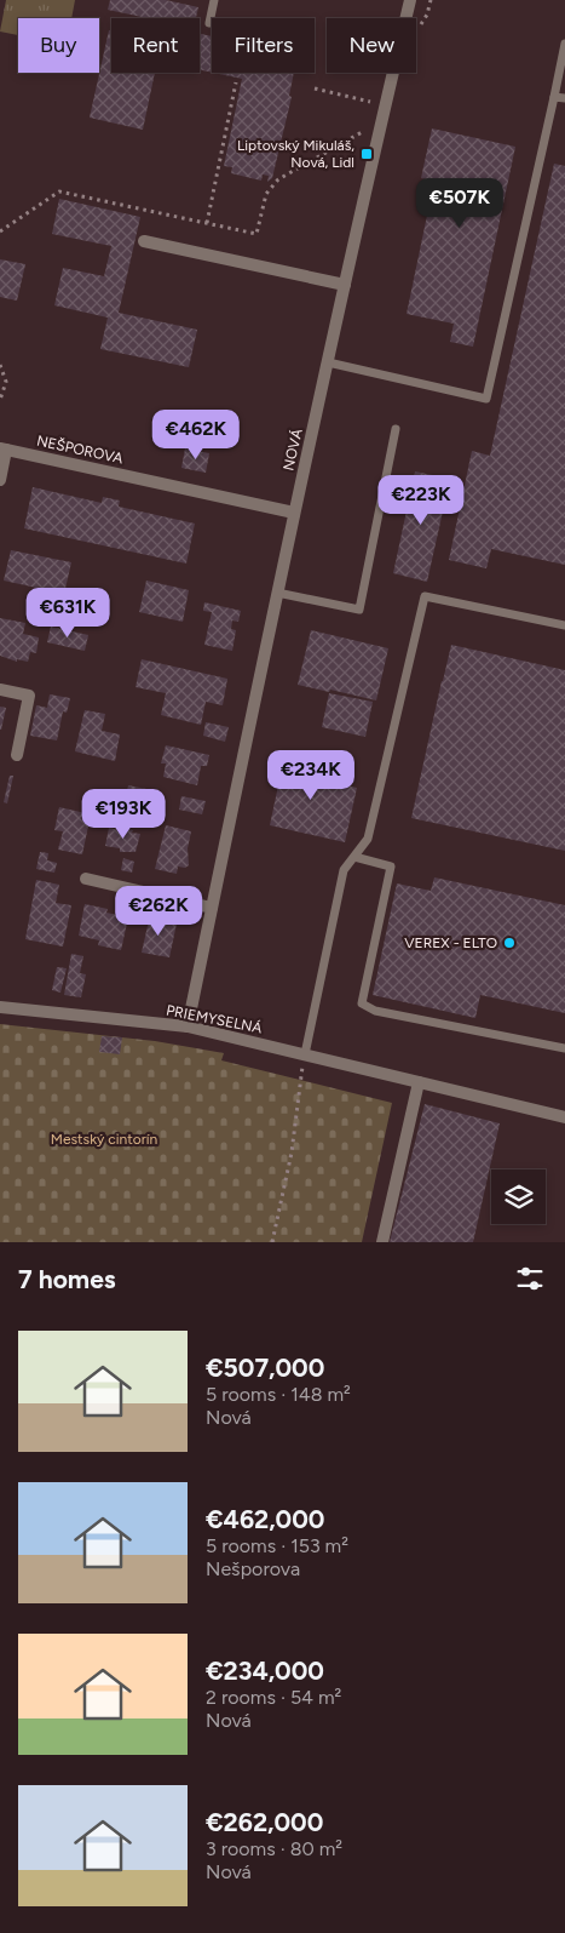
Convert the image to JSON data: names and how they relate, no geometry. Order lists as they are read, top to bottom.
{
  "streets": {
    "street": ["NEŠPOROVA", "NOVÁ", "PRIEMYSELNÁ"]
  },
  "crossings": [
    ["NEŠPOROVA", "NOVÁ"],
    ["NOVÁ", "PRIEMYSELNÁ"]
  ],
  "parks": ["Mestský cintorín"],
  "places": {
    "transit": ["Liptovský Mikuláš, Nová, Lidl"],
    "other": ["VEREX - ELTO"]
  },
  "page": {
    "chip": [
      "Buy",
      "Rent",
      "Filters",
      "New"
    ],
    "price": [
      "€507K",
      "€462K",
      "€223K",
      "€631K",
      "€234K",
      "€193K",
      "€262K"
    ],
    "heading": "7 homes",
    "list": [
      {
        "name": "€507,000",
        "note": "5 rooms · 148 m² · Nová"
      },
      {
        "name": "€462,000",
        "note": "5 rooms · 153 m² · Nešporova"
      },
      {
        "name": "€234,000",
        "note": "2 rooms · 54 m² · Nová"
      },
      {
        "name": "€262,000",
        "note": "3 rooms · 80 m² · Nová"
      }
    ]
  }
}
